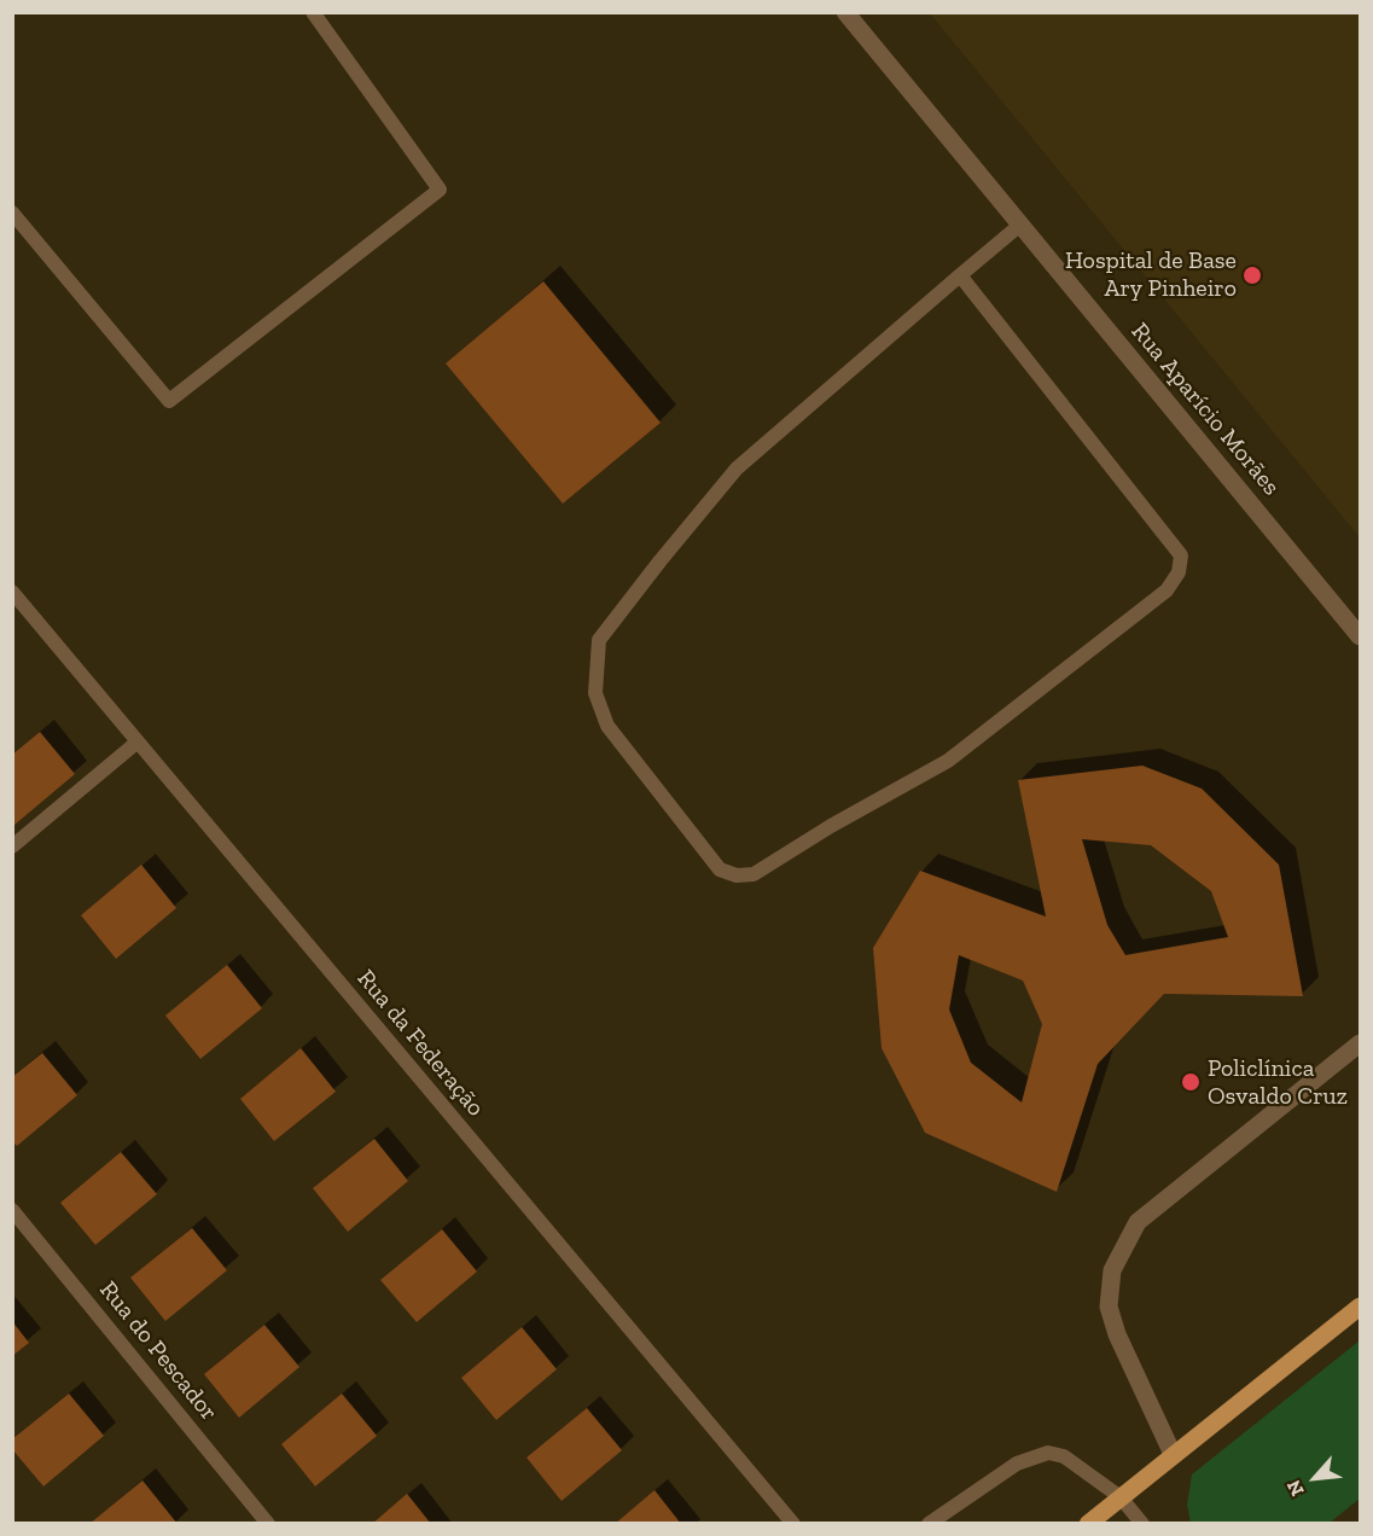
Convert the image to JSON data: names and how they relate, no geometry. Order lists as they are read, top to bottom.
{
  "streets": {
    "street": ["Rua Aparício Morães"],
    "lane": ["Rua da Federação", "Rua do Pescador"]
  },
  "places": ["Hospital de Base Ary Pinheiro", "Policlínica Osvaldo Cruz"],
  "north": "bottom left"
}
